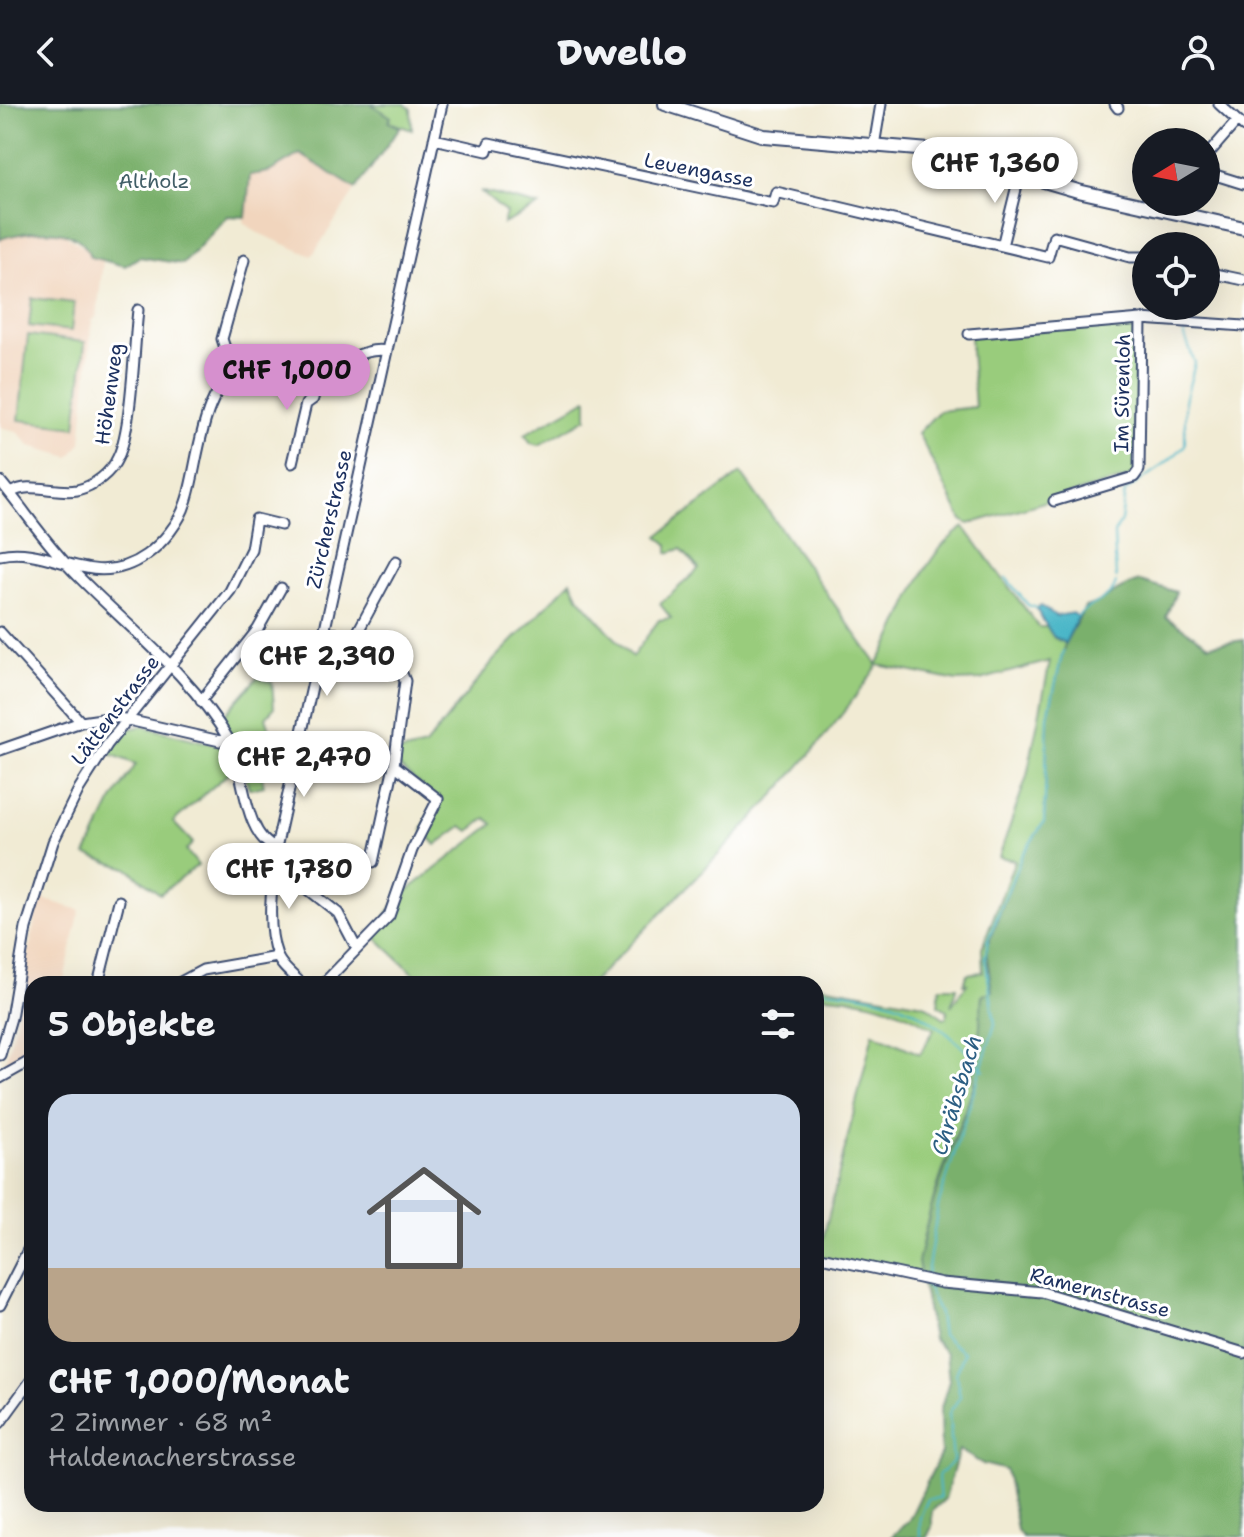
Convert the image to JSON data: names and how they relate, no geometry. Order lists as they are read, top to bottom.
{
  "streets": {
    "street": [
      "Leuengasse",
      "Im Sürenloh",
      "Höhenweg",
      "Zürcherstrasse",
      "Lättenstrasse",
      "Ramernstrasse"
    ]
  },
  "crossings": [
    ["Leuengasse", "Zürcherstrasse"]
  ],
  "water": ["Chräbsbach"],
  "parks": ["Altholz"],
  "north": "left",
  "page": {
    "header": "Dwello",
    "price": [
      "CHF 1,360",
      "CHF 1,000",
      "CHF 2,390",
      "CHF 2,470",
      "CHF 1,780"
    ],
    "heading": "5 Objekte",
    "list": [
      {
        "name": "CHF 1,000/Monat",
        "note": "2 Zimmer · 68 m² · Haldenacherstrasse"
      }
    ]
  }
}
